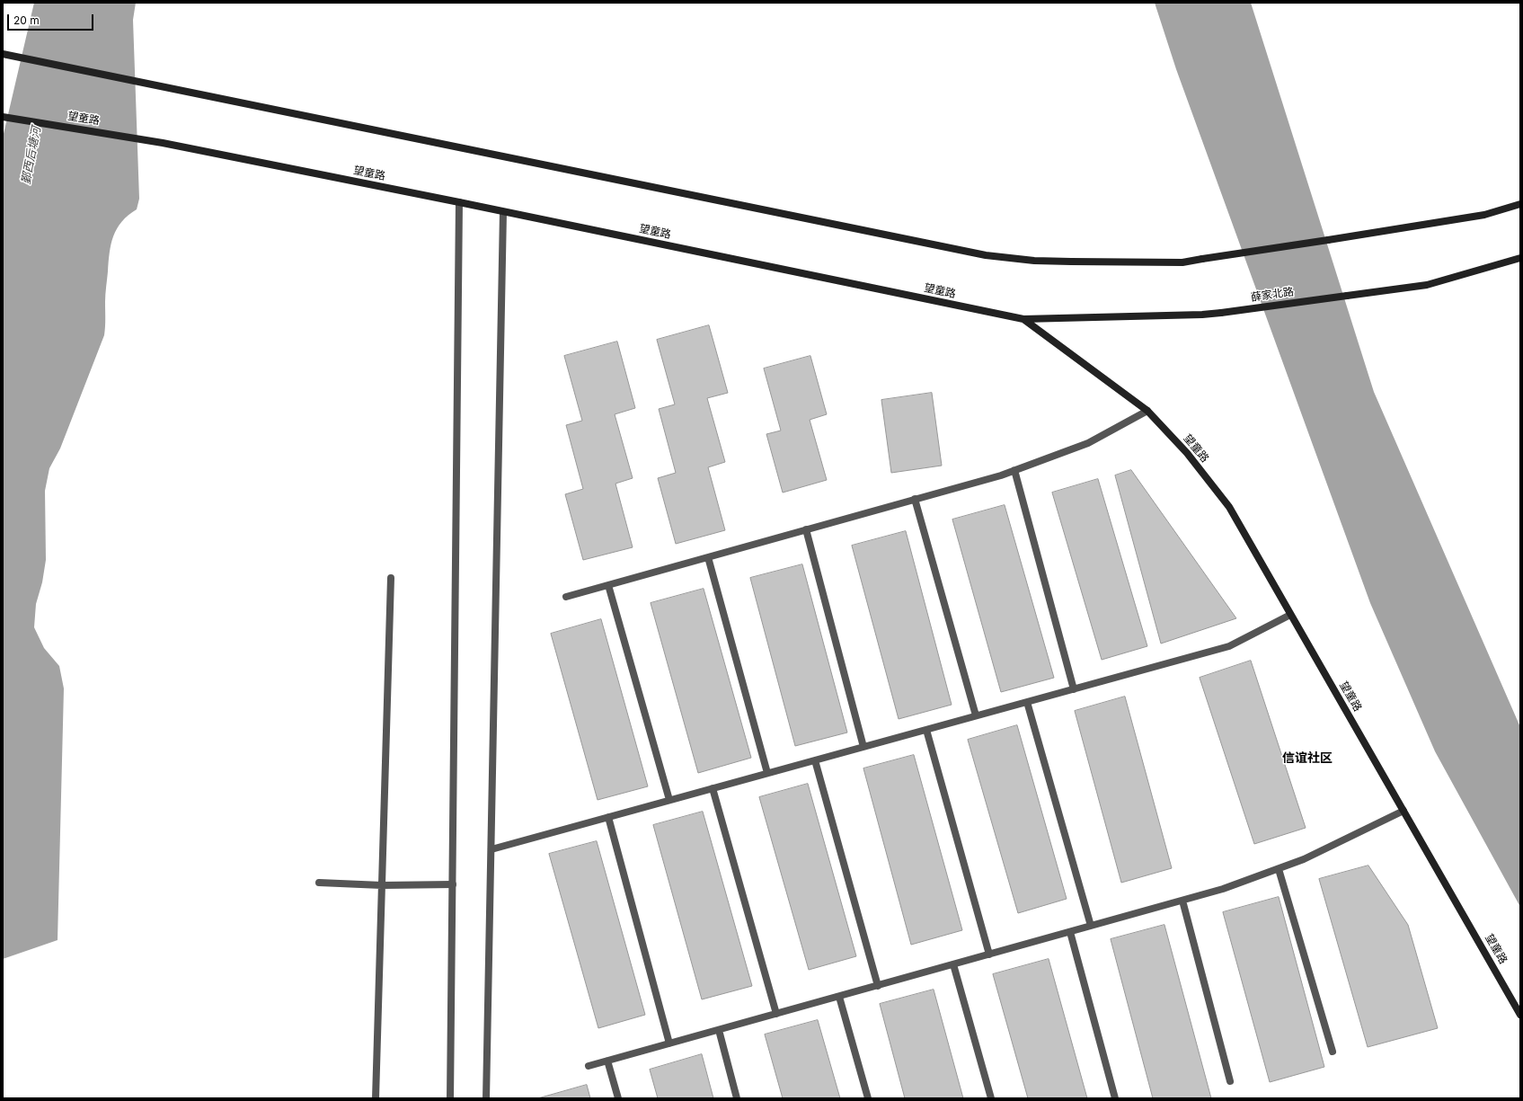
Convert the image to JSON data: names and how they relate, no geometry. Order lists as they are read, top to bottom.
{
  "streets": {
    "main road": ["望童路", "薛家北路"]
  },
  "crossings": [
    ["望童路", "薛家北路"]
  ],
  "districts": ["信谊社区"],
  "water": ["鄞西后塘河"],
  "scale_bar": "20 m"
}
